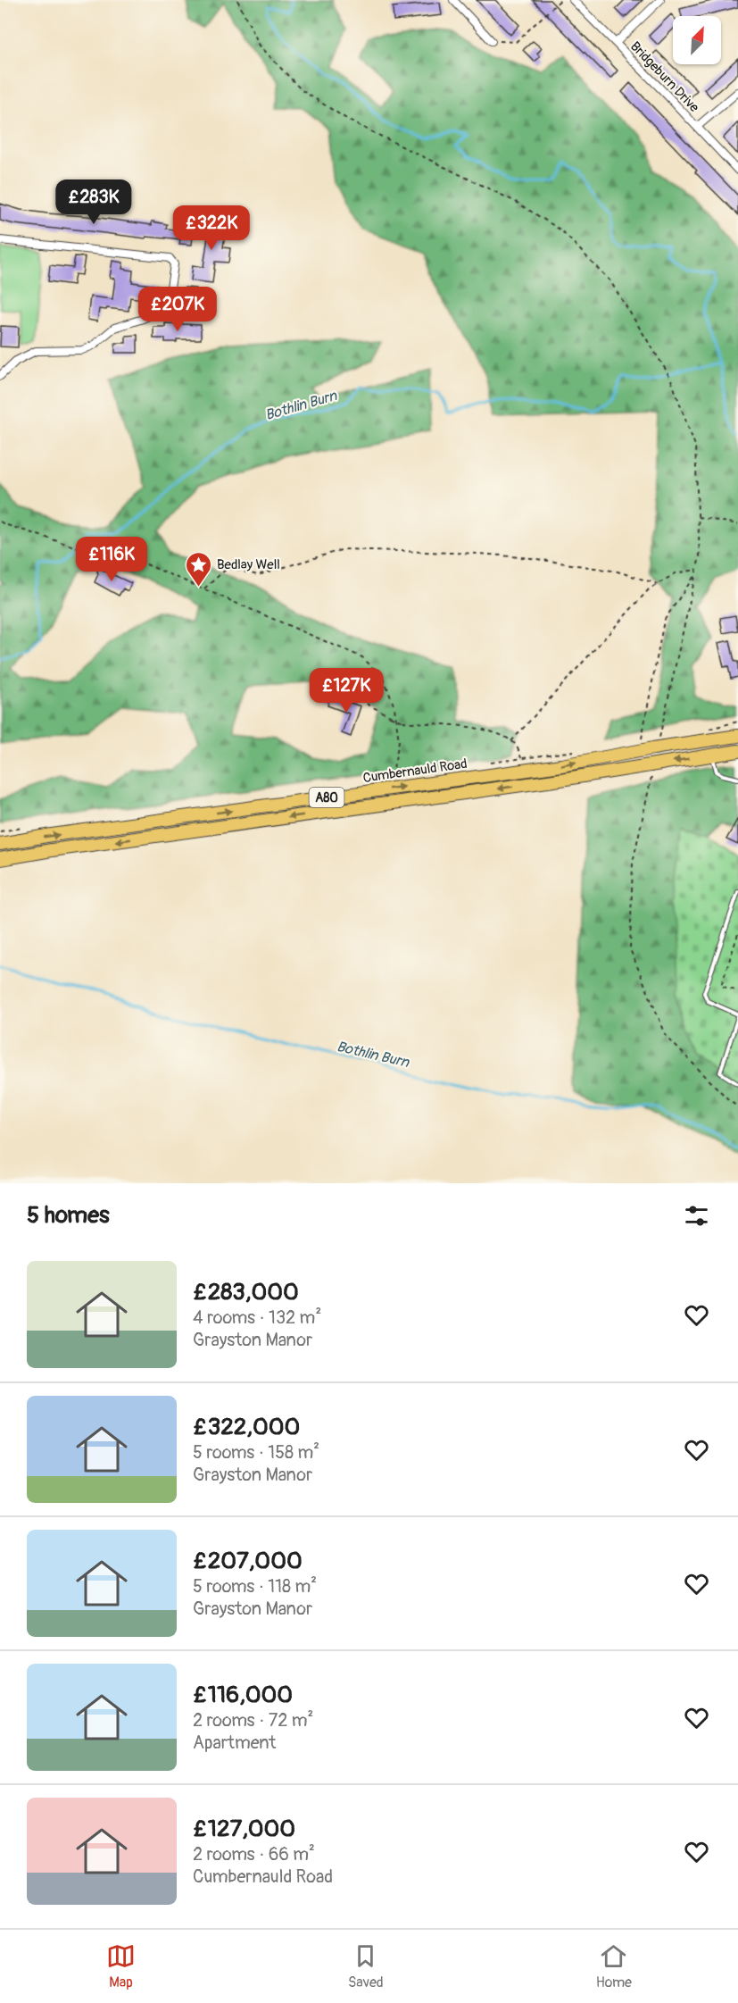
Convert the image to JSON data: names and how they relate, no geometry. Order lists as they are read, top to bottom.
{
  "streets": {
    "main road": ["Cumbernauld Road", "A80"],
    "street": ["Bridgeburn Drive"]
  },
  "water": ["Bothlin Burn"],
  "places": {
    "place": ["Bedlay Well"]
  },
  "north": "top right",
  "page": {
    "price": [
      "£283K",
      "£322K",
      "£207K",
      "£116K",
      "£127K"
    ],
    "heading": "5 homes",
    "list": [
      {
        "name": "£283,000",
        "note": "4 rooms · 132 m² · Grayston Manor"
      },
      {
        "name": "£322,000",
        "note": "5 rooms · 158 m² · Grayston Manor"
      },
      {
        "name": "£207,000",
        "note": "5 rooms · 118 m² · Grayston Manor"
      },
      {
        "name": "£116,000",
        "note": "2 rooms · 72 m² · Apartment"
      },
      {
        "name": "£127,000",
        "note": "2 rooms · 66 m² · Cumbernauld Road"
      }
    ],
    "tabs": ["Map", "Saved", "Home"]
  }
}
